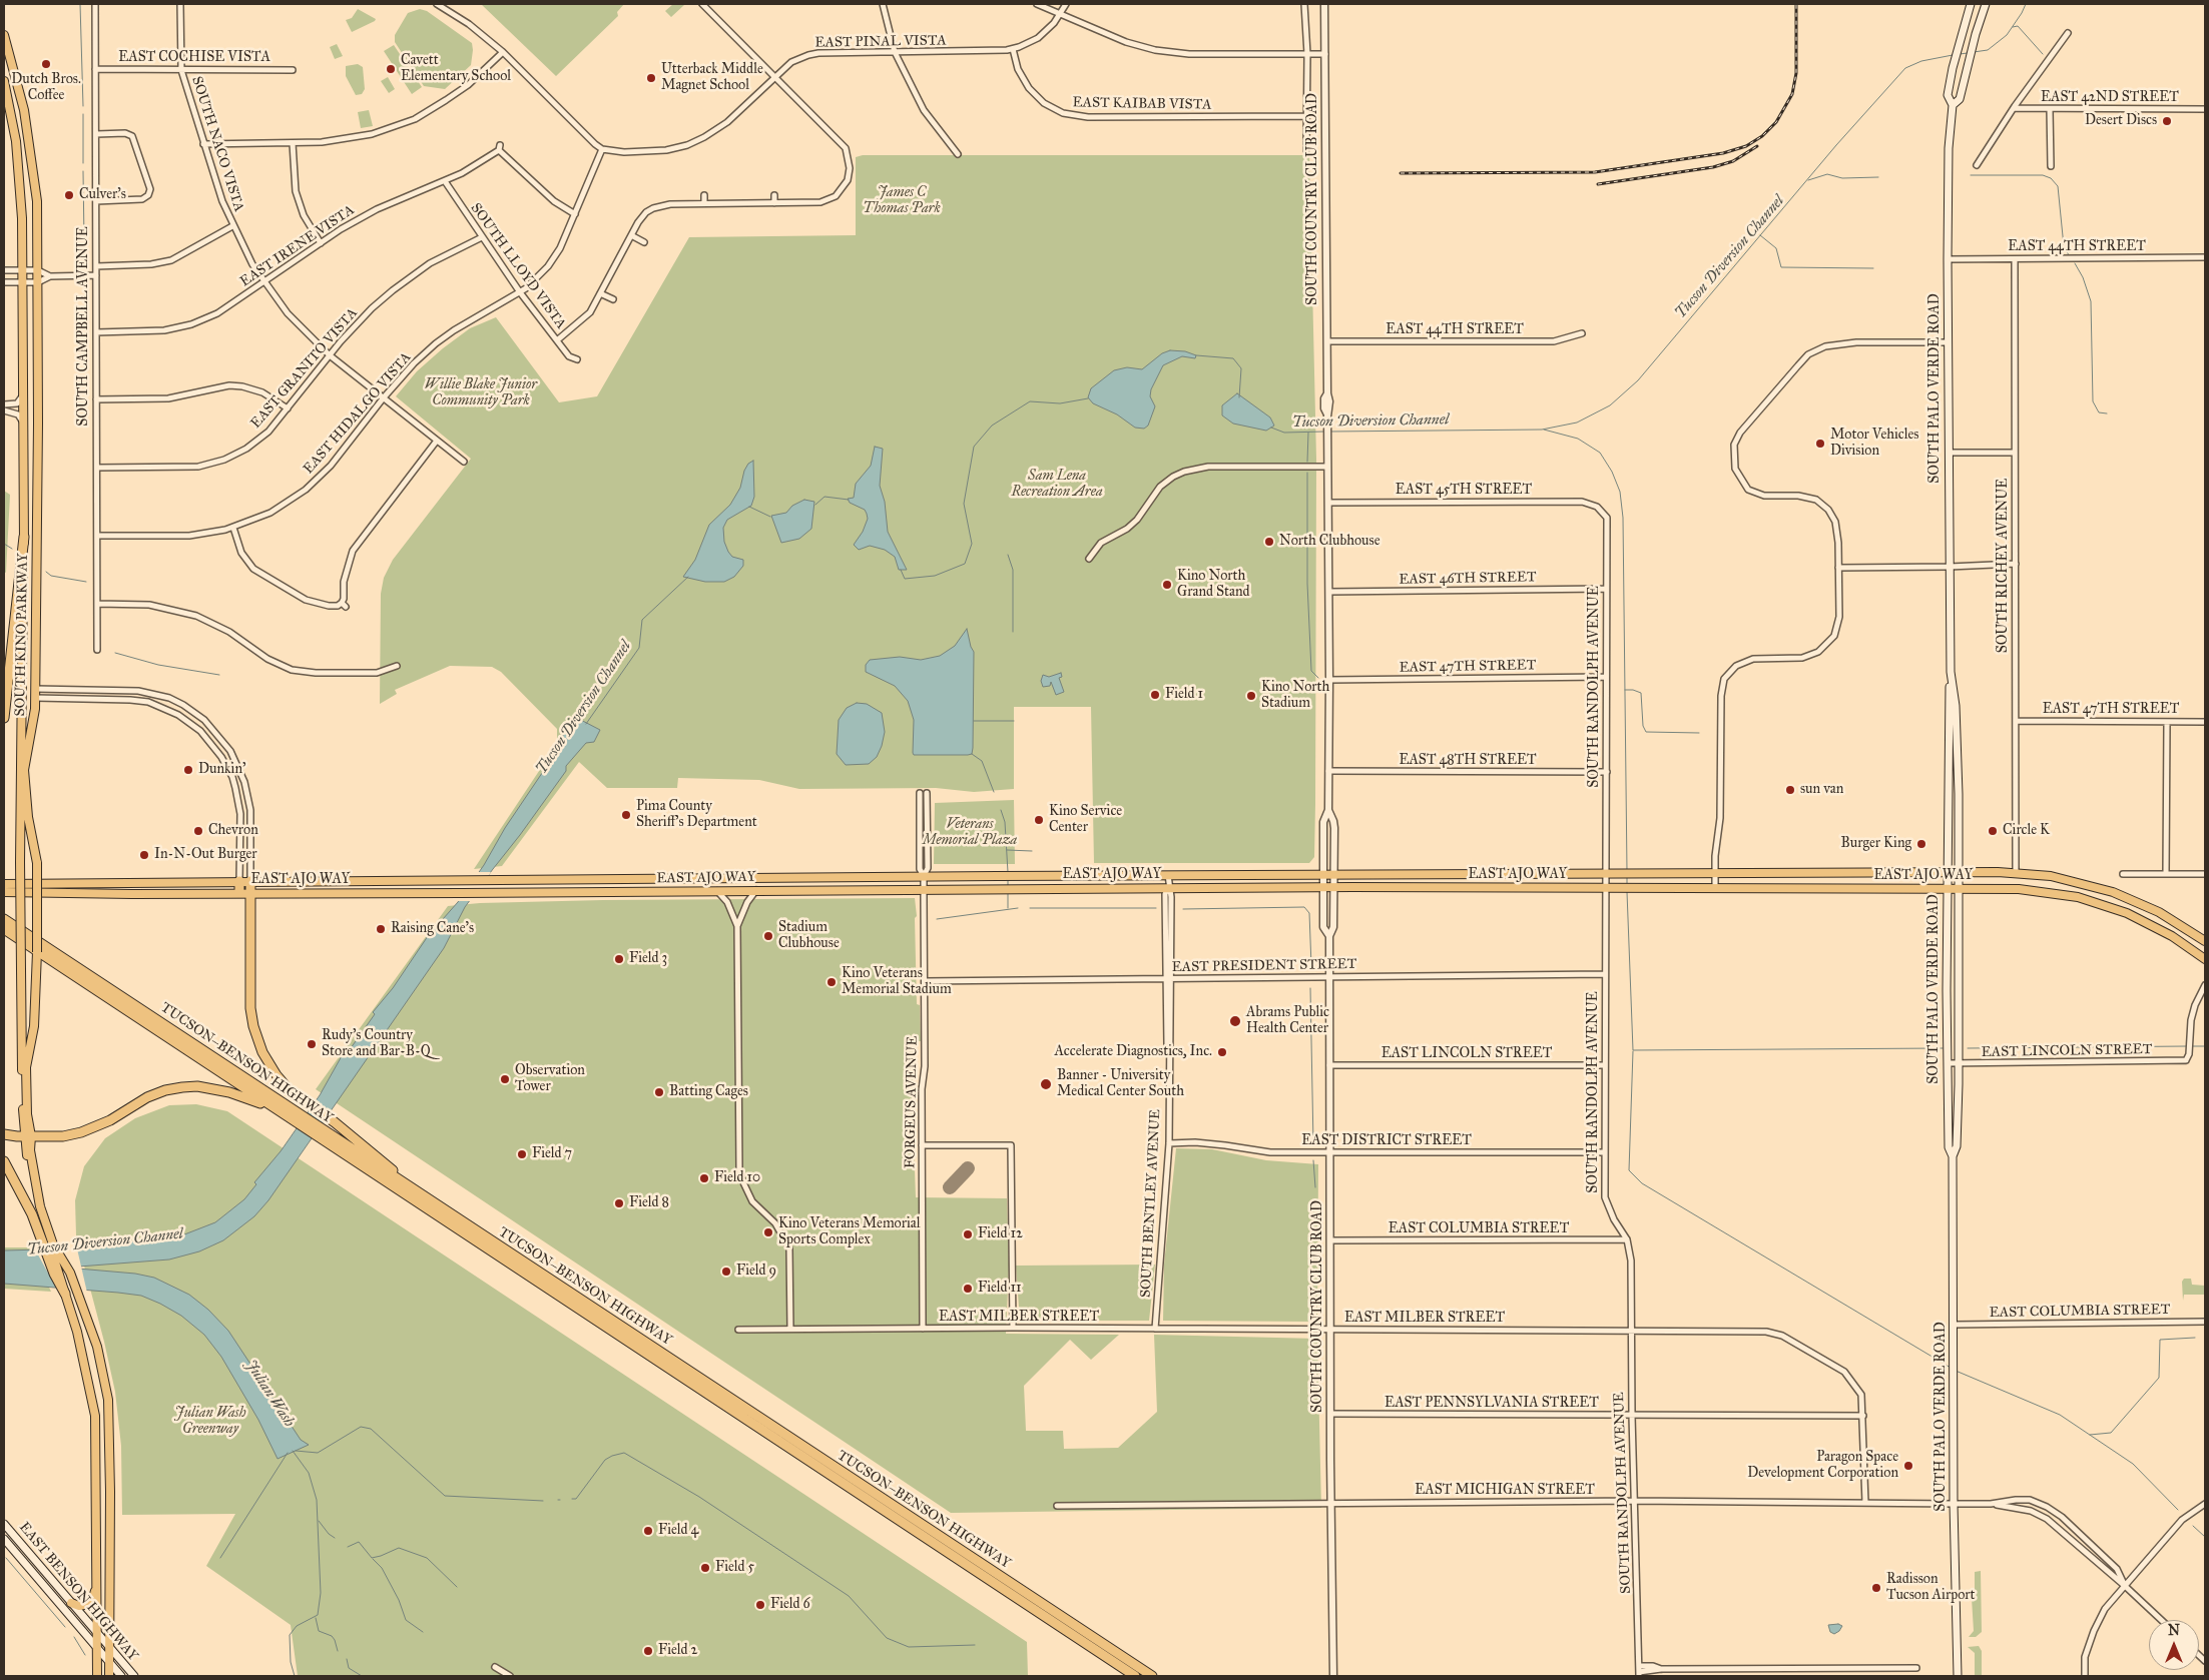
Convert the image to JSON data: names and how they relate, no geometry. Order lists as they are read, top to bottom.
{
  "streets": {
    "highway": ["TUCSON–BENSON HIGHWAY"],
    "main road": [
      "SOUTH PALO VERDE ROAD",
      "SOUTH KINO PARKWAY",
      "EAST AJO WAY",
      "EAST BENSON HIGHWAY"
    ],
    "street": [
      "EAST PINAL VISTA",
      "EAST COCHISE VISTA",
      "EAST 42ND STREET",
      "EAST KAIBAB VISTA",
      "SOUTH NACO VISTA",
      "SOUTH COUNTRY CLUB ROAD",
      "EAST IRENE VISTA",
      "EAST 44TH STREET",
      "SOUTH LLOYD VISTA",
      "SOUTH CAMPBELL AVENUE",
      "EAST GRANITO VISTA",
      "EAST HIDALGO VISTA",
      "EAST 45TH STREET",
      "SOUTH RICHEY AVENUE",
      "EAST 46TH STREET",
      "EAST 47TH STREET",
      "SOUTH RANDOLPH AVENUE",
      "EAST 48TH STREET",
      "EAST PRESIDENT STREET",
      "EAST LINCOLN STREET",
      "FORGEUS AVENUE",
      "EAST DISTRICT STREET",
      "SOUTH BENTLEY AVENUE",
      "EAST COLUMBIA STREET",
      "EAST MILBER STREET",
      "EAST PENNSYLVANIA STREET",
      "EAST MICHIGAN STREET"
    ]
  },
  "crossings": [
    ["EAST PINAL VISTA", "EAST KAIBAB VISTA"],
    ["EAST PINAL VISTA", "EAST HIDALGO VISTA"],
    ["EAST COCHISE VISTA", "SOUTH NACO VISTA"],
    ["EAST COCHISE VISTA", "SOUTH CAMPBELL AVENUE"],
    ["EAST KAIBAB VISTA", "SOUTH COUNTRY CLUB ROAD"],
    ["SOUTH NACO VISTA", "EAST IRENE VISTA"],
    ["SOUTH NACO VISTA", "EAST GRANITO VISTA"],
    ["SOUTH NACO VISTA", "EAST HIDALGO VISTA"],
    ["SOUTH COUNTRY CLUB ROAD", "EAST 44TH STREET"],
    ["SOUTH COUNTRY CLUB ROAD", "EAST 45TH STREET"],
    ["SOUTH COUNTRY CLUB ROAD", "EAST 46TH STREET"],
    ["SOUTH COUNTRY CLUB ROAD", "EAST 47TH STREET"],
    ["SOUTH COUNTRY CLUB ROAD", "EAST 48TH STREET"],
    ["SOUTH COUNTRY CLUB ROAD", "EAST AJO WAY"],
    ["SOUTH COUNTRY CLUB ROAD", "EAST PRESIDENT STREET"],
    ["SOUTH COUNTRY CLUB ROAD", "EAST LINCOLN STREET"],
    ["SOUTH COUNTRY CLUB ROAD", "EAST DISTRICT STREET"],
    ["SOUTH COUNTRY CLUB ROAD", "EAST COLUMBIA STREET"],
    ["SOUTH COUNTRY CLUB ROAD", "EAST MILBER STREET"],
    ["SOUTH COUNTRY CLUB ROAD", "EAST PENNSYLVANIA STREET"],
    ["SOUTH COUNTRY CLUB ROAD", "EAST MICHIGAN STREET"],
    ["EAST IRENE VISTA", "SOUTH LLOYD VISTA"],
    ["EAST IRENE VISTA", "SOUTH CAMPBELL AVENUE"],
    ["EAST IRENE VISTA", "EAST HIDALGO VISTA"],
    ["EAST 44TH STREET", "SOUTH PALO VERDE ROAD"],
    ["EAST 44TH STREET", "SOUTH RICHEY AVENUE"],
    ["SOUTH LLOYD VISTA", "EAST GRANITO VISTA"],
    ["SOUTH LLOYD VISTA", "EAST HIDALGO VISTA"],
    ["SOUTH CAMPBELL AVENUE", "EAST GRANITO VISTA"],
    ["SOUTH CAMPBELL AVENUE", "EAST HIDALGO VISTA"],
    ["SOUTH PALO VERDE ROAD", "EAST AJO WAY"],
    ["SOUTH PALO VERDE ROAD", "EAST LINCOLN STREET"],
    ["SOUTH PALO VERDE ROAD", "EAST COLUMBIA STREET"],
    ["SOUTH PALO VERDE ROAD", "EAST MICHIGAN STREET"],
    ["EAST 45TH STREET", "SOUTH RANDOLPH AVENUE"],
    ["SOUTH RICHEY AVENUE", "EAST 47TH STREET"],
    ["SOUTH RICHEY AVENUE", "EAST AJO WAY"],
    ["EAST 46TH STREET", "SOUTH RANDOLPH AVENUE"],
    ["SOUTH KINO PARKWAY", "EAST BENSON HIGHWAY"],
    ["EAST 47TH STREET", "SOUTH RANDOLPH AVENUE"],
    ["SOUTH RANDOLPH AVENUE", "EAST 48TH STREET"],
    ["SOUTH RANDOLPH AVENUE", "EAST AJO WAY"],
    ["SOUTH RANDOLPH AVENUE", "EAST PRESIDENT STREET"],
    ["SOUTH RANDOLPH AVENUE", "EAST LINCOLN STREET"],
    ["SOUTH RANDOLPH AVENUE", "EAST DISTRICT STREET"],
    ["SOUTH RANDOLPH AVENUE", "EAST COLUMBIA STREET"],
    ["SOUTH RANDOLPH AVENUE", "EAST MILBER STREET"],
    ["SOUTH RANDOLPH AVENUE", "EAST PENNSYLVANIA STREET"],
    ["SOUTH RANDOLPH AVENUE", "EAST MICHIGAN STREET"],
    ["EAST AJO WAY", "FORGEUS AVENUE"],
    ["EAST AJO WAY", "SOUTH BENTLEY AVENUE"],
    ["EAST PRESIDENT STREET", "FORGEUS AVENUE"],
    ["EAST PRESIDENT STREET", "SOUTH BENTLEY AVENUE"],
    ["FORGEUS AVENUE", "EAST MILBER STREET"],
    ["EAST DISTRICT STREET", "SOUTH BENTLEY AVENUE"],
    ["SOUTH BENTLEY AVENUE", "EAST MILBER STREET"],
    ["EAST MILBER STREET", "EAST PENNSYLVANIA STREET"],
    ["EAST MILBER STREET", "EAST MICHIGAN STREET"]
  ],
  "water": ["Tucson Diversion Channel", "Julian Wash"],
  "parks": [
    "James C Thomas Park",
    "Willie Blake Junior Community Park",
    "Sam Lena Recreation Area",
    "Veterans Memorial Plaza",
    "Julian Wash Greenway"
  ],
  "places": [
    "Dutch Bros. Coffee",
    "Cavett Elementary School",
    "Utterback Middle Magnet School",
    "Desert Discs",
    "Culver's",
    "Motor Vehicles Division",
    "North Clubhouse",
    "Kino North Grand Stand",
    "Field 1",
    "Kino North Stadium",
    "Dunkin'",
    "sun van",
    "Pima County Sheriff's Department",
    "Kino Service Center",
    "Chevron",
    "Circle K",
    "Burger King",
    "In-N-Out Burger",
    "Raising Cane's",
    "Stadium Clubhouse",
    "Field 3",
    "Kino Veterans Memorial Stadium",
    "Abrams Public Health Center",
    "Rudy's Country Store and Bar-B-Q",
    "Accelerate Diagnostics, Inc.",
    "Observation Tower",
    "Banner - University Medical Center South",
    "Batting Cages",
    "Field 7",
    "Field 10",
    "Field 8",
    "Kino Veterans Memorial Sports Complex",
    "Field 12",
    "Field 9",
    "Field 11",
    "Paragon Space Development Corporation",
    "Field 4",
    "Field 5",
    "Radisson Tucson Airport",
    "Field 6",
    "Field 2"
  ],
  "north": "top"
}
